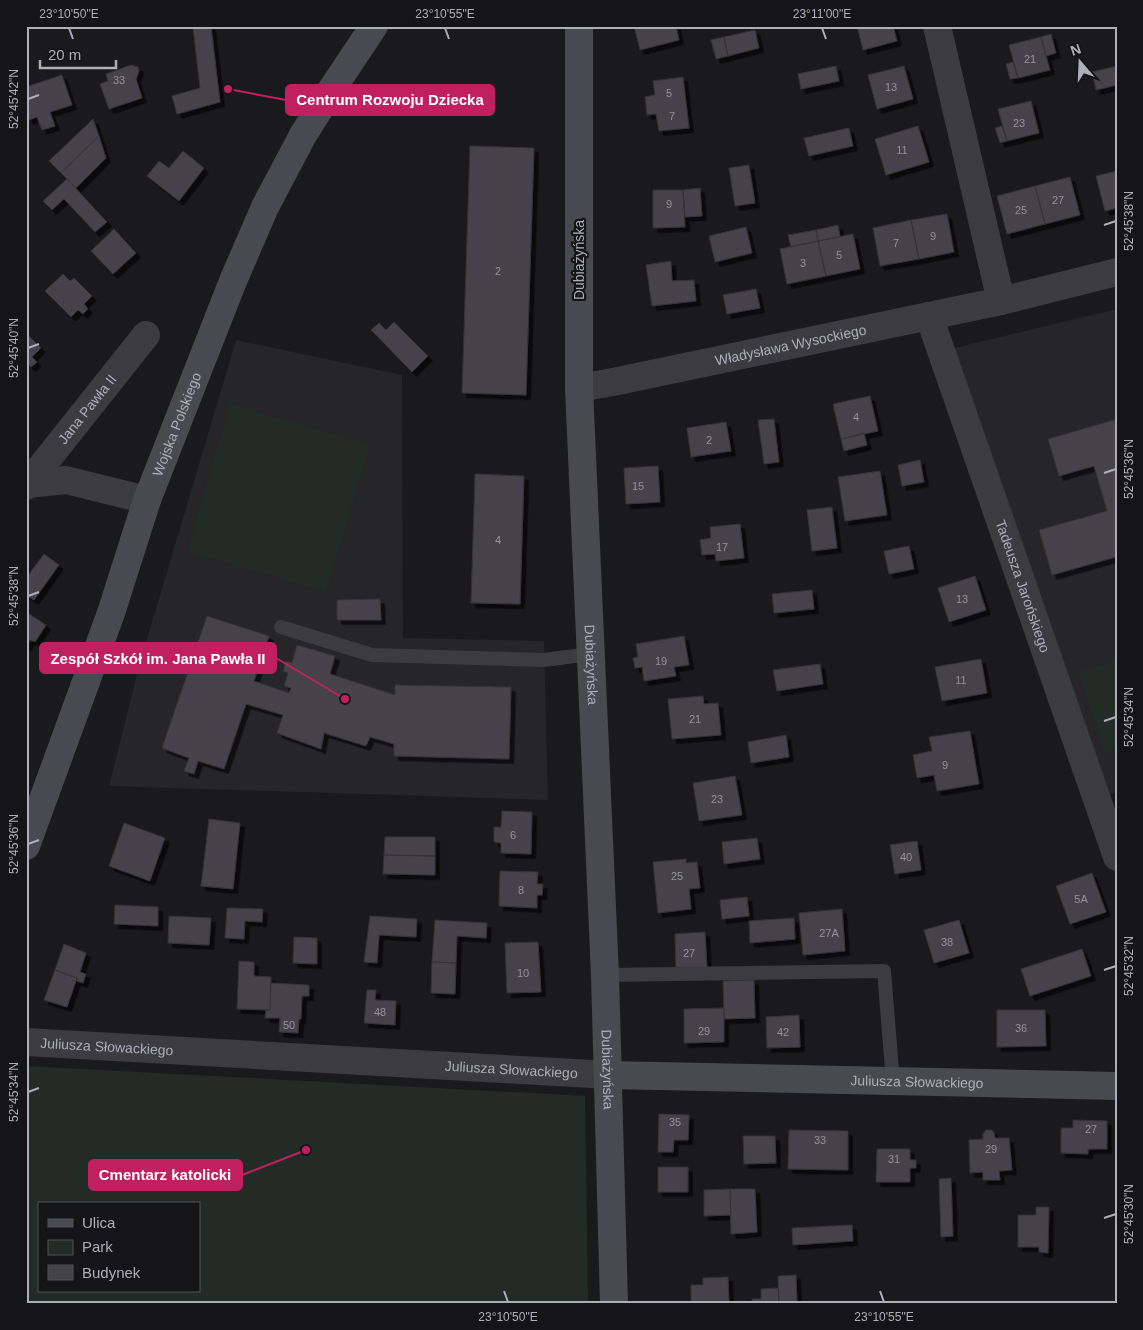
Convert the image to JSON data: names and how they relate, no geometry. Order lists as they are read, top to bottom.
{
  "streets": {
    "street": [
      "Dubiażyńska",
      "Władysława Wysockiego",
      "Jana Pawła II",
      "Wojska Polskiego",
      "Tadeusza Jarońskiego",
      "Juliusza Słowackiego"
    ]
  },
  "crossings": [
    ["Dubiażyńska", "Władysława Wysockiego"],
    ["Dubiażyńska", "Juliusza Słowackiego"],
    ["Władysława Wysockiego", "Tadeusza Jarońskiego"],
    ["Jana Pawła II", "Wojska Polskiego"]
  ],
  "places": ["Centrum Rozwoju Dziecka", "Zespół Szkół im. Jana Pawła II", "Cmentarz katolicki"],
  "house_numbers": [
    "21",
    "33",
    "13",
    "5",
    "7",
    "23",
    "11",
    "27",
    "9",
    "25",
    "9",
    "7",
    "5",
    "3",
    "2",
    "4",
    "2",
    "15",
    "4",
    "17",
    "13",
    "19",
    "11",
    "21",
    "9",
    "23",
    "6",
    "40",
    "25",
    "8",
    "5A",
    "27A",
    "38",
    "27",
    "10",
    "48",
    "50",
    "36",
    "29",
    "42",
    "35",
    "27",
    "33",
    "29",
    "31"
  ],
  "legend": ["Ulica", "Park", "Budynek"],
  "scale_bar": "20 m",
  "north": "top",
  "coordinates": [
    "23°10'50\"E",
    "23°10'55\"E",
    "23°11'00\"E",
    "52°45'42\"N",
    "52°45'38\"N",
    "52°45'40\"N",
    "52°45'36\"N",
    "52°45'34\"N",
    "52°45'32\"N",
    "52°45'30\"N"
  ]
}
